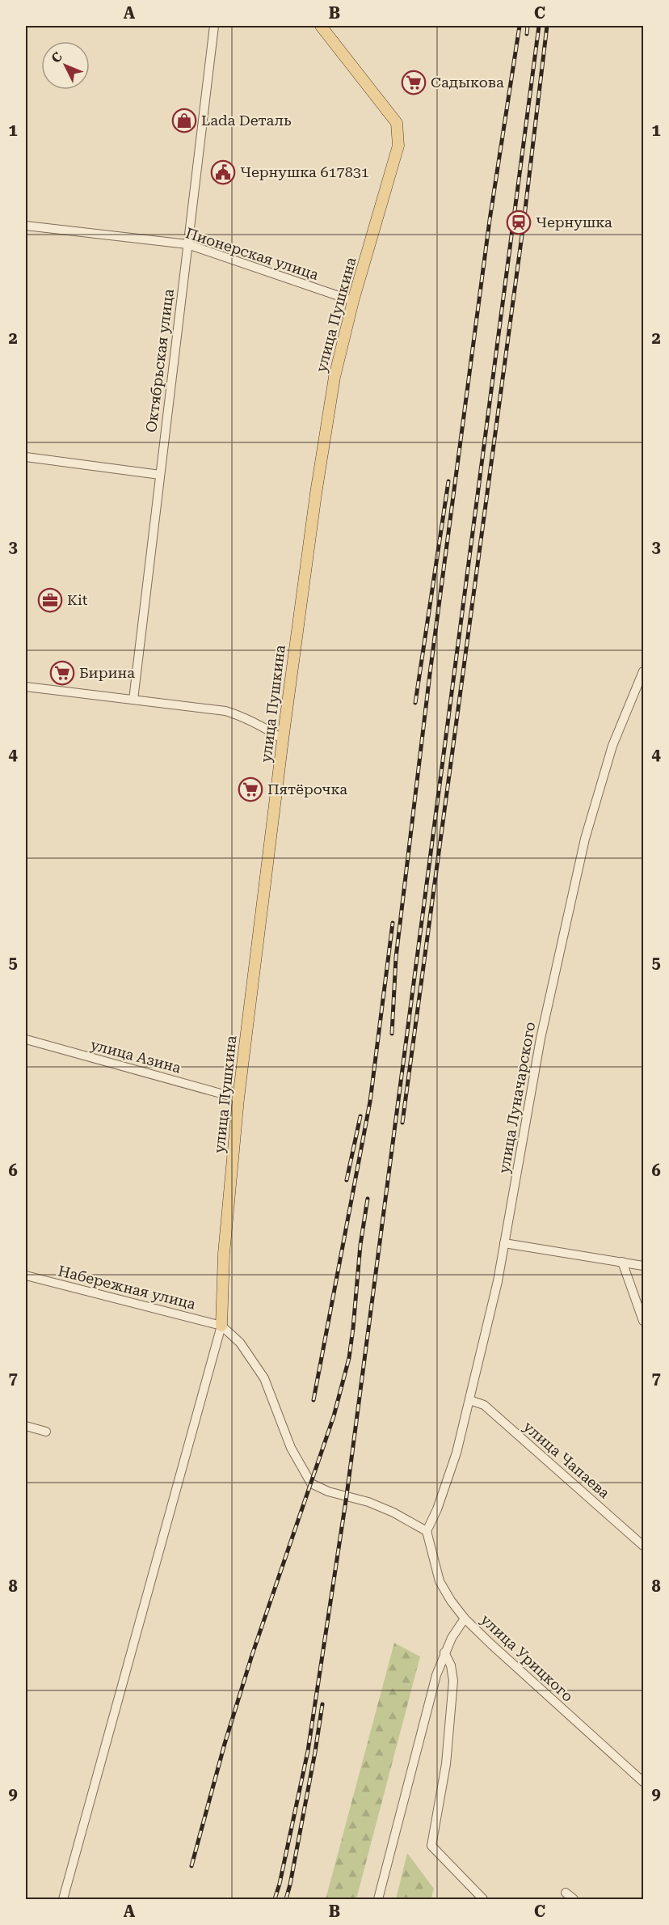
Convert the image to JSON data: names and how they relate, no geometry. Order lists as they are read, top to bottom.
{
  "streets": {
    "main road": ["улица Пушкина"],
    "street": [
      "Пионерская улица",
      "Октябрьская улица",
      "улица Азина",
      "улица Луначарского",
      "Набережная улица",
      "улица Чапаева",
      "улица Урицкого"
    ]
  },
  "crossings": [
    ["Пионерская улица", "улица Пушкина"],
    ["Пионерская улица", "Октябрьская улица"],
    ["улица Пушкина", "улица Азина"],
    ["улица Пушкина", "Набережная улица"],
    ["улица Луначарского", "улица Чапаева"],
    ["улица Луначарского", "улица Урицкого"]
  ],
  "places": {
    "supermarket": ["Садыкова", "Бирина", "Пятёрочка"],
    "shop": ["Lada Dеталь"],
    "public building": ["Чернушка 617831"],
    "station": ["Чернушка"],
    "office": ["Kit"]
  },
  "north": "top left",
  "grid": {
    "columns": ["A", "B", "C"],
    "rows": [
      "1",
      "2",
      "3",
      "4",
      "5",
      "6",
      "7",
      "8",
      "9"
    ]
  }
}
